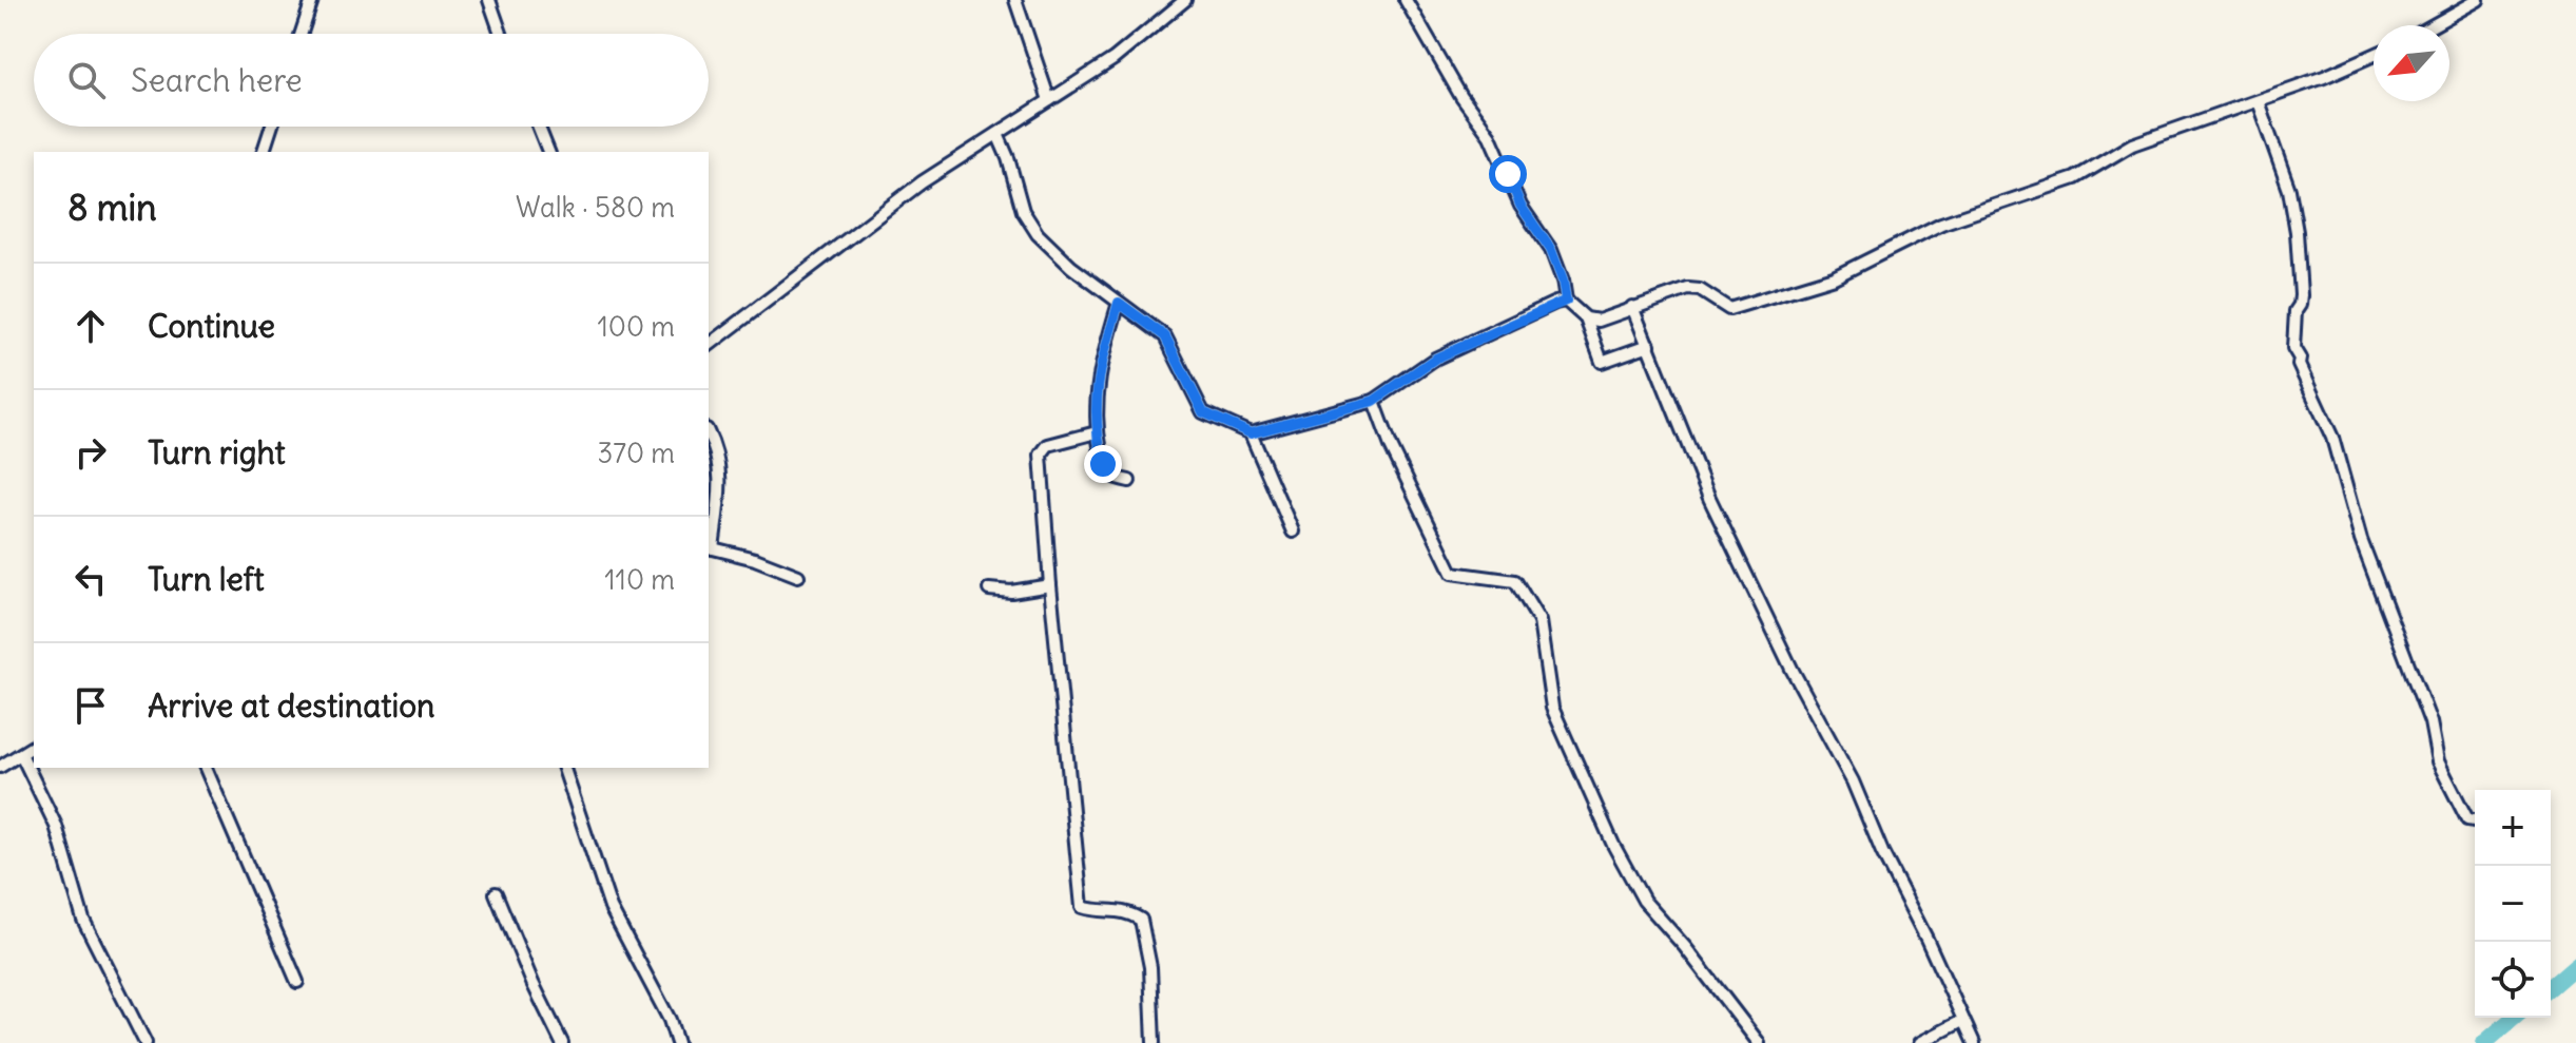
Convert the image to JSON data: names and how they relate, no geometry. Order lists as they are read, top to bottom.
{
  "north": "bottom left",
  "page": {
    "search": "Search here",
    "heading": ["8 min", "Walk · 580 m"],
    "list": [
      ["Continue", "100 m"],
      ["Turn right", "370 m"],
      ["Turn left", "110 m"],
      "Arrive at destination"
    ],
    "map_buttons": ["+", "−"]
  }
}
